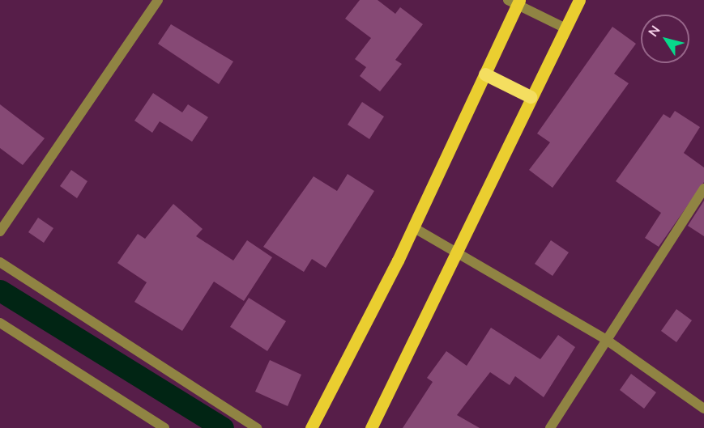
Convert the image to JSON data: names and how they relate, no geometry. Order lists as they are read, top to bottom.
{
  "north": "top left"
}
